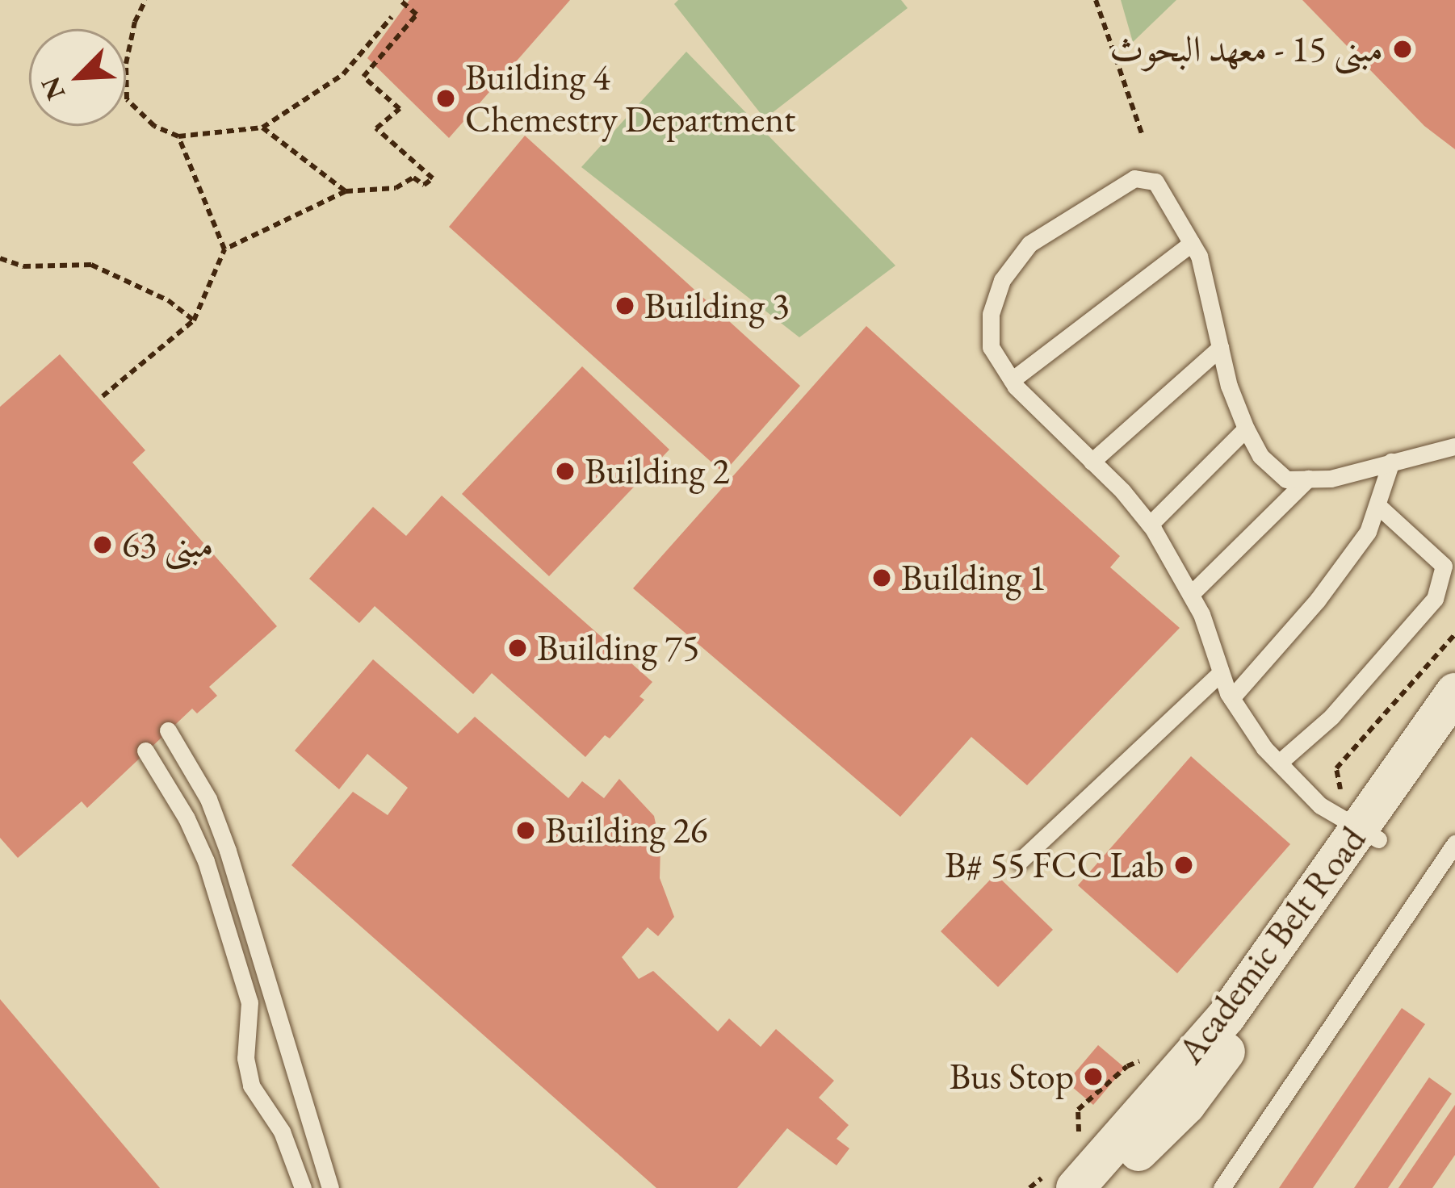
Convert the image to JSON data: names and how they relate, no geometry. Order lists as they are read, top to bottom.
{
  "streets": {
    "street": ["Academic Belt Road"]
  },
  "places": [
    "مبنى 15 - معهد البحوث",
    "Building 4 Chemestry Department",
    "Building 3",
    "Building 2",
    "مبنى 63",
    "Building 1",
    "Building 75",
    "Building 26",
    "B# 55 FCC Lab",
    "Bus Stop"
  ],
  "north": "bottom left"
}
